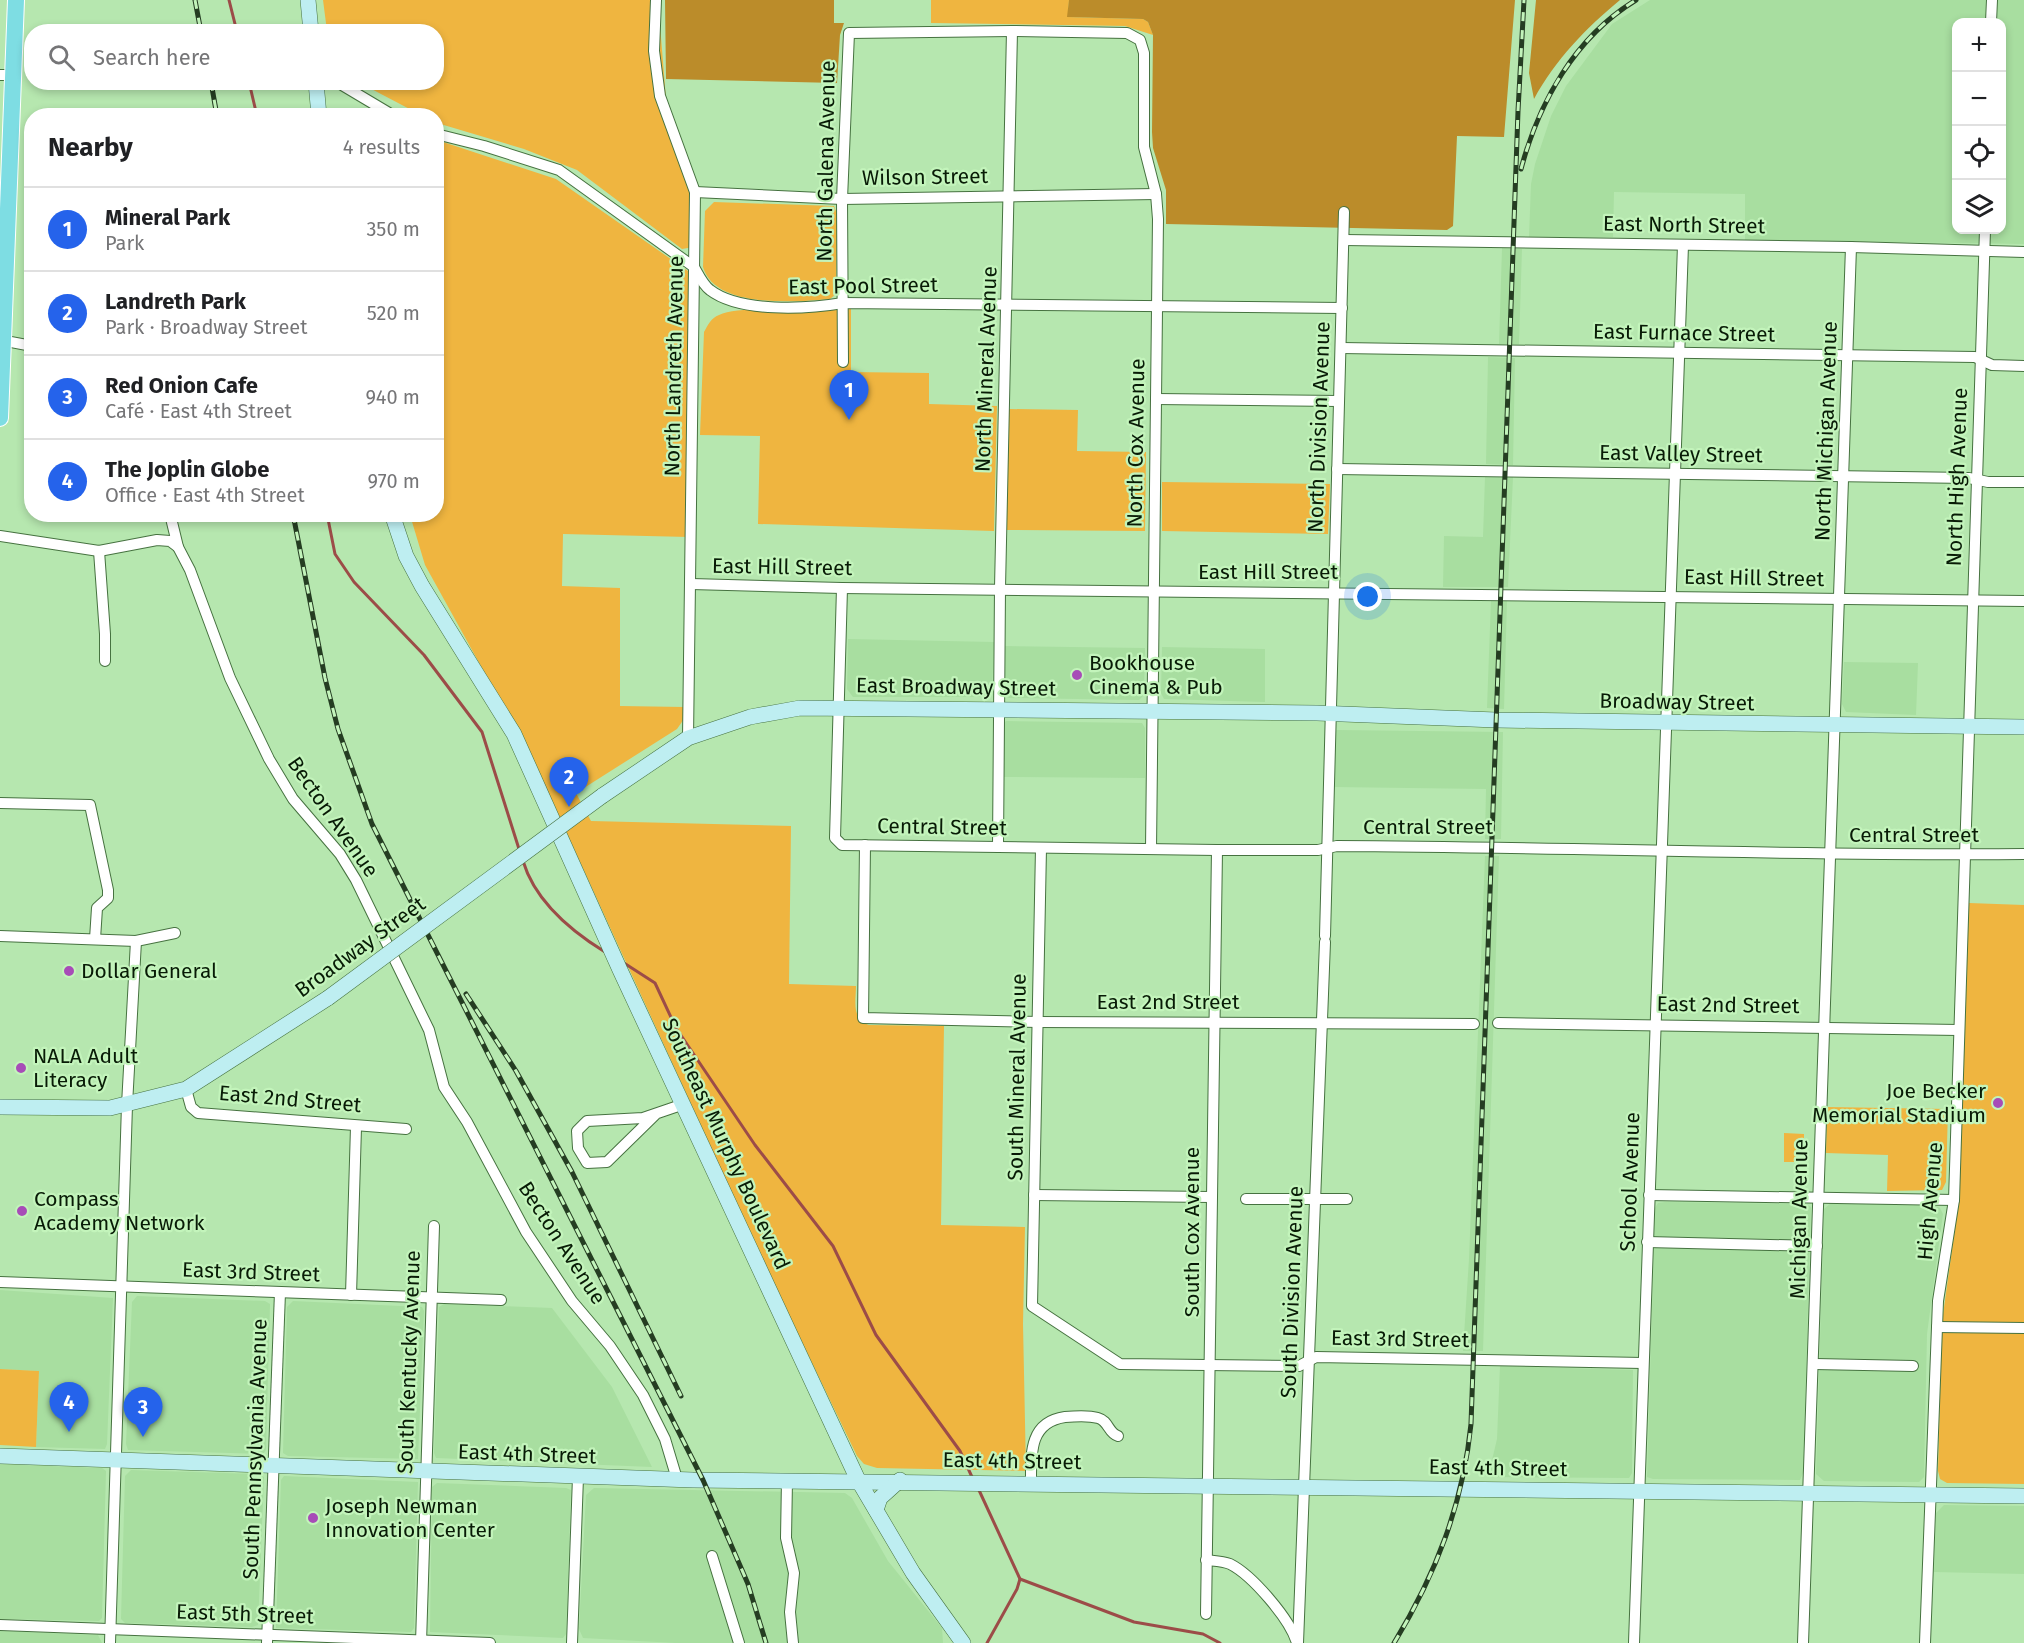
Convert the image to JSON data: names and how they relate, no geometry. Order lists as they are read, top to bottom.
{
  "streets": {
    "street": [
      "North Galena Avenue",
      "Wilson Street",
      "East North Street",
      "East Pool Street",
      "East Furnace Street",
      "North Landreth Avenue",
      "North Mineral Avenue",
      "North Division Avenue",
      "North Michigan Avenue",
      "North Cox Avenue",
      "East Valley Street",
      "North High Avenue",
      "East Hill Street",
      "East Broadway Street",
      "Broadway Street",
      "Becton Avenue",
      "Central Street",
      "East 2nd Street",
      "South Mineral Avenue",
      "Southeast Murphy Boulevard",
      "School Avenue",
      "High Avenue",
      "Michigan Avenue",
      "South Cox Avenue",
      "East 3rd Street",
      "South Division Avenue",
      "South Kentucky Avenue",
      "South Pennsylvania Avenue",
      "East 4th Street",
      "East 5th Street"
    ]
  },
  "crossings": [
    ["North Galena Avenue", "Wilson Street"],
    ["North Galena Avenue", "East Pool Street"],
    ["North Galena Avenue", "North Mineral Avenue"],
    ["North Galena Avenue", "North Cox Avenue"],
    ["Wilson Street", "North Landreth Avenue"],
    ["Wilson Street", "North Mineral Avenue"],
    ["Wilson Street", "North Cox Avenue"],
    ["East North Street", "North Division Avenue"],
    ["East North Street", "North Michigan Avenue"],
    ["East North Street", "North High Avenue"],
    ["East North Street", "School Avenue"],
    ["East Pool Street", "North Landreth Avenue"],
    ["East Pool Street", "North Mineral Avenue"],
    ["East Pool Street", "North Division Avenue"],
    ["East Pool Street", "North Cox Avenue"],
    ["East Furnace Street", "North Division Avenue"],
    ["East Furnace Street", "North Michigan Avenue"],
    ["East Furnace Street", "North High Avenue"],
    ["East Furnace Street", "School Avenue"],
    ["North Landreth Avenue", "East Hill Street"],
    ["North Landreth Avenue", "East Broadway Street"],
    ["North Mineral Avenue", "North Cox Avenue"],
    ["North Mineral Avenue", "East Hill Street"],
    ["North Mineral Avenue", "East Broadway Street"],
    ["North Division Avenue", "East Valley Street"],
    ["North Division Avenue", "East Hill Street"],
    ["North Division Avenue", "East Broadway Street"],
    ["North Division Avenue", "Broadway Street"],
    ["North Division Avenue", "South Division Avenue"],
    ["North Michigan Avenue", "East Valley Street"],
    ["North Michigan Avenue", "East Hill Street"],
    ["North Michigan Avenue", "Broadway Street"],
    ["North Michigan Avenue", "Michigan Avenue"],
    ["North Cox Avenue", "East Hill Street"],
    ["North Cox Avenue", "East Broadway Street"],
    ["North Cox Avenue", "Central Street"],
    ["East Valley Street", "North High Avenue"],
    ["East Valley Street", "School Avenue"],
    ["North High Avenue", "East Hill Street"],
    ["North High Avenue", "Broadway Street"],
    ["North High Avenue", "High Avenue"],
    ["East Hill Street", "School Avenue"],
    ["East Broadway Street", "Broadway Street"],
    ["East Broadway Street", "Central Street"],
    ["East Broadway Street", "South Division Avenue"],
    ["Broadway Street", "East 2nd Street"],
    ["Broadway Street", "School Avenue"],
    ["Broadway Street", "High Avenue"],
    ["Broadway Street", "Michigan Avenue"],
    ["Broadway Street", "South Division Avenue"],
    ["Becton Avenue", "East 4th Street"],
    ["Central Street", "East 2nd Street"],
    ["Central Street", "South Mineral Avenue"],
    ["Central Street", "School Avenue"],
    ["Central Street", "High Avenue"],
    ["Central Street", "Michigan Avenue"],
    ["Central Street", "South Cox Avenue"],
    ["Central Street", "South Division Avenue"],
    ["East 2nd Street", "South Mineral Avenue"],
    ["East 2nd Street", "School Avenue"],
    ["East 2nd Street", "High Avenue"],
    ["East 2nd Street", "Michigan Avenue"],
    ["East 2nd Street", "South Cox Avenue"],
    ["East 2nd Street", "South Division Avenue"],
    ["South Mineral Avenue", "East 3rd Street"],
    ["Southeast Murphy Boulevard", "East 4th Street"],
    ["School Avenue", "East 3rd Street"],
    ["School Avenue", "East 4th Street"],
    ["High Avenue", "East 4th Street"],
    ["Michigan Avenue", "East 4th Street"],
    ["South Cox Avenue", "East 3rd Street"],
    ["South Cox Avenue", "East 4th Street"],
    ["East 3rd Street", "South Division Avenue"],
    ["East 3rd Street", "South Kentucky Avenue"],
    ["East 3rd Street", "South Pennsylvania Avenue"],
    ["South Division Avenue", "East 4th Street"],
    ["South Kentucky Avenue", "East 4th Street"],
    ["South Kentucky Avenue", "East 5th Street"],
    ["South Pennsylvania Avenue", "East 4th Street"],
    ["South Pennsylvania Avenue", "East 5th Street"]
  ],
  "places": [
    "Bookhouse Cinema & Pub",
    "Dollar General",
    "NALA Adult Literacy",
    "Joe Becker Memorial Stadium",
    "Compass Academy Network",
    "Joseph Newman Innovation Center"
  ],
  "page": {
    "map_buttons": ["+", "−"],
    "search": "Search here",
    "heading": ["Nearby", "4 results"],
    "list": [
      {
        "mark": "1",
        "name": "Mineral Park",
        "note": "Park",
        "value": "350 m"
      },
      {
        "mark": "2",
        "name": "Landreth Park",
        "note": "Park · Broadway Street",
        "value": "520 m"
      },
      {
        "mark": "3",
        "name": "Red Onion Cafe",
        "note": "Café · East 4th Street",
        "value": "940 m"
      },
      {
        "mark": "4",
        "name": "The Joplin Globe",
        "note": "Office · East 4th Street",
        "value": "970 m"
      }
    ],
    "pins": [
      "1",
      "2",
      "4",
      "3"
    ]
  }
}
